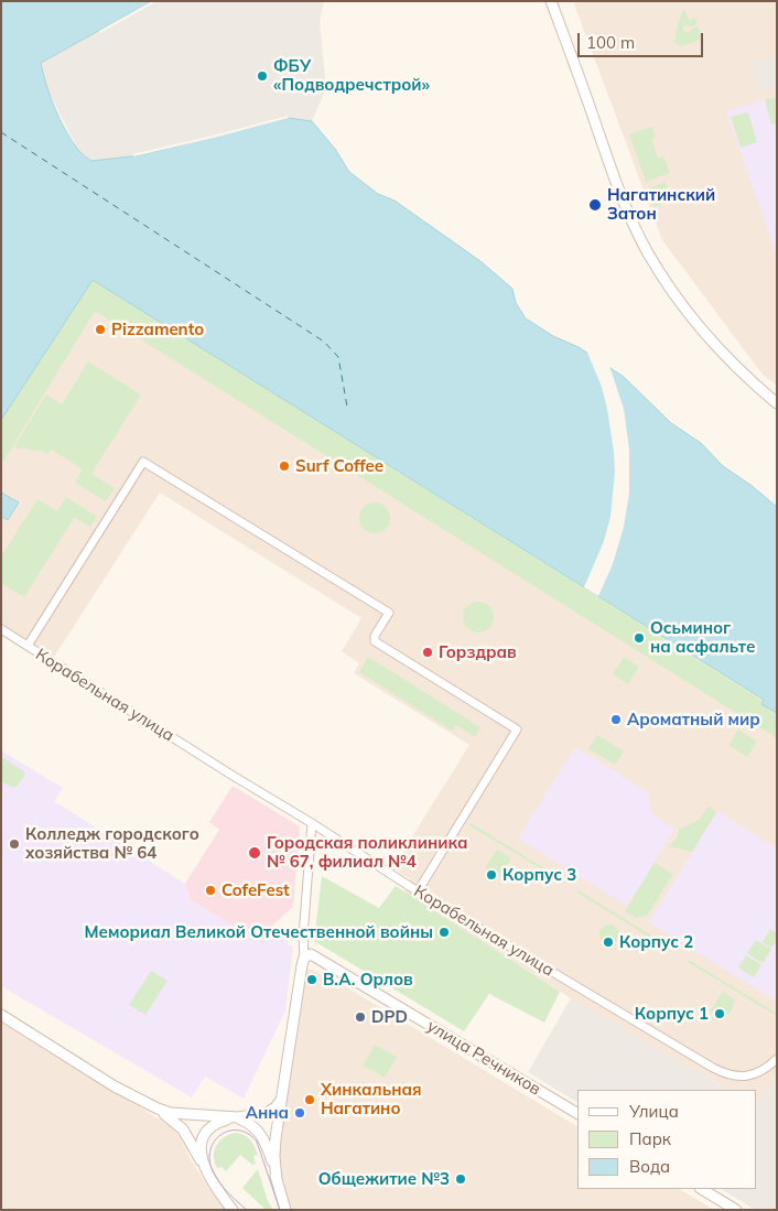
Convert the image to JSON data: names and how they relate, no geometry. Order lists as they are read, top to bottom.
{
  "streets": {
    "street": ["Корабельная улица", "улица Речников"]
  },
  "places": [
    "ФБУ «Подводречстрой»",
    "Нагатинский Затон",
    "Pizzamento",
    "Surf Coffee",
    "Осьминог на асфальте",
    "Горздрав",
    "Ароматный мир",
    "Колледж городского хозяйства № 64",
    "Городская поликлиника № 67, филиал №4",
    "Корпус 3",
    "CofeFest",
    "Мемориал Великой Отечественной войны",
    "Корпус 2",
    "В.А. Орлов",
    "Корпус 1",
    "DPD",
    "Хинкальная Нагатино",
    "Анна",
    "Общежитие №3"
  ],
  "legend": ["Улица", "Парк", "Вода"],
  "scale_bar": "100 m"
}
